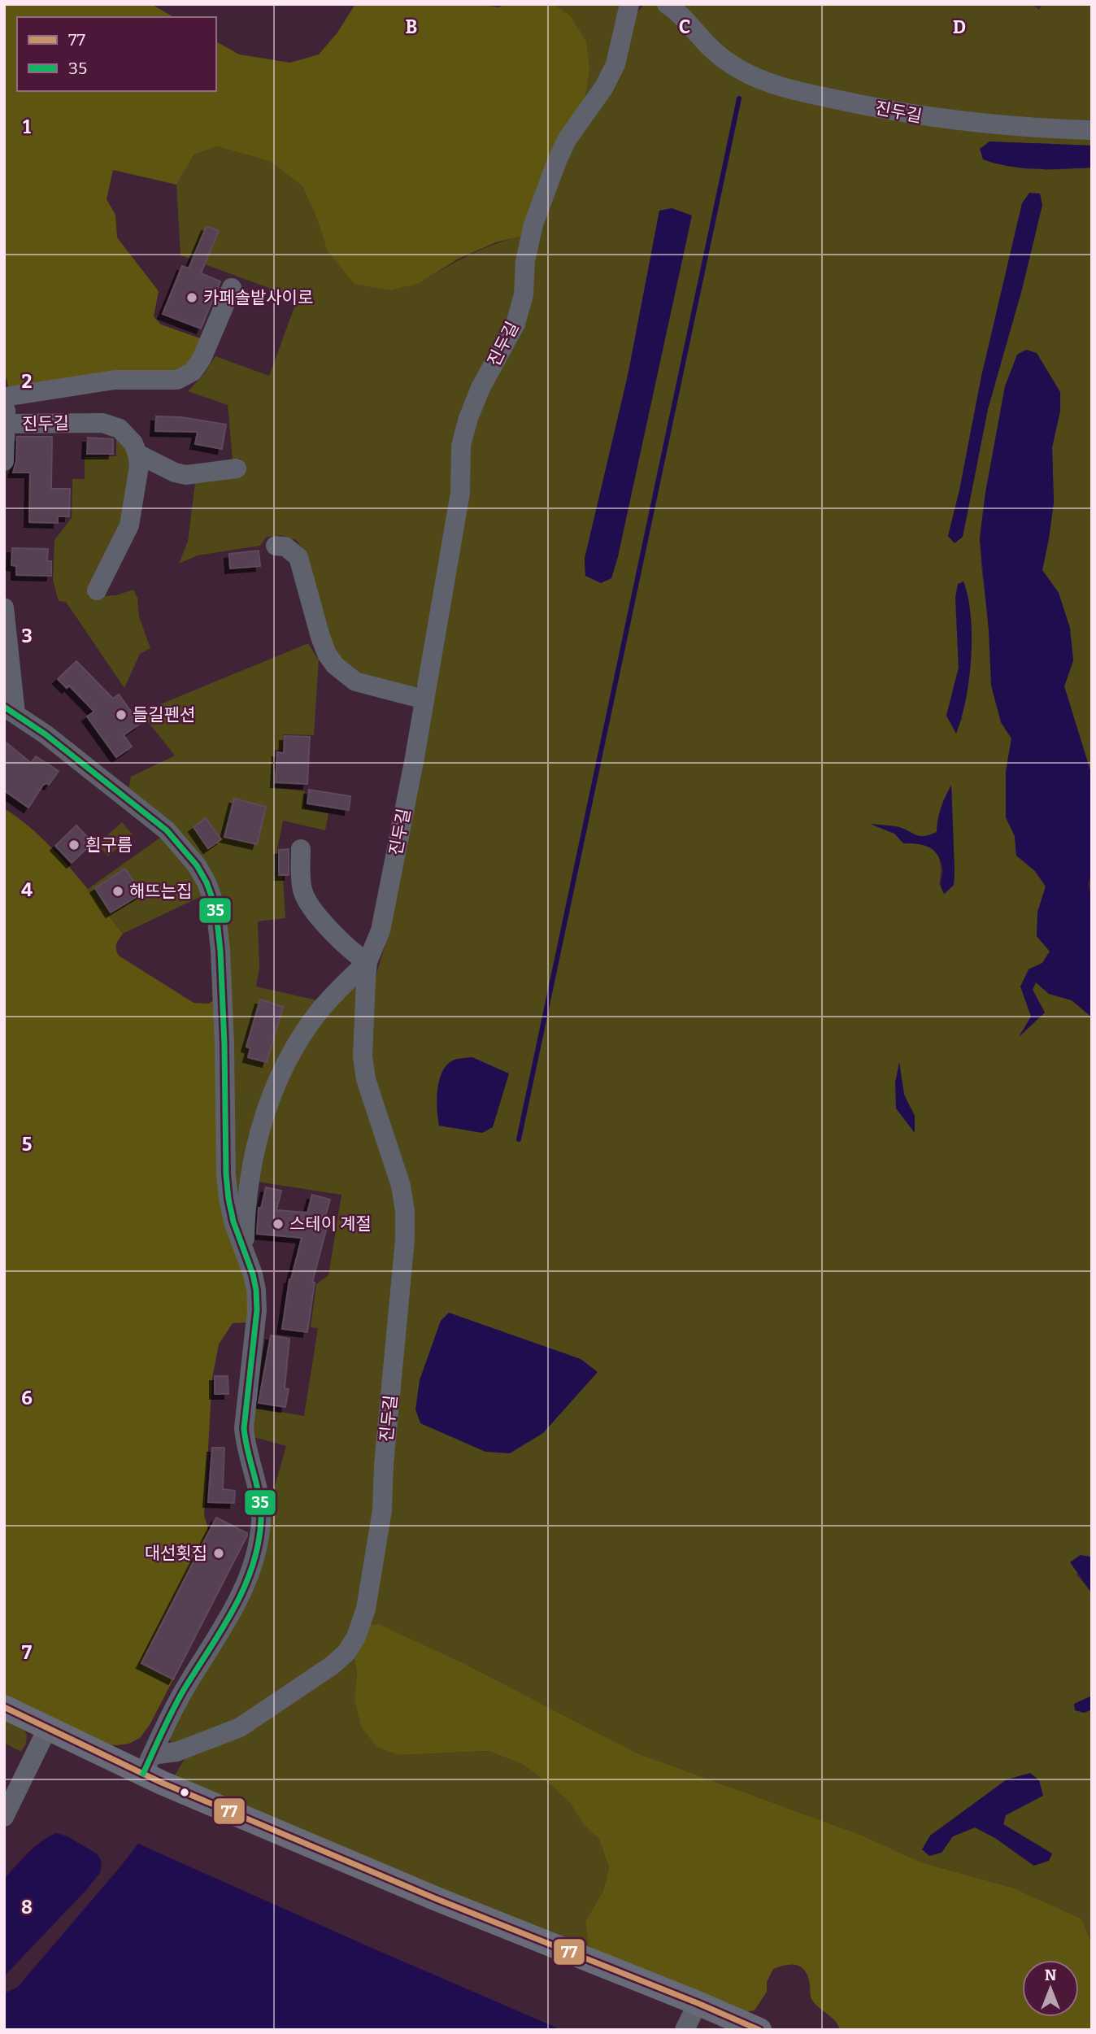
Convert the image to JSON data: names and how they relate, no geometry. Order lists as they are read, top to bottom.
{
  "streets": {
    "street": ["진두길"]
  },
  "places": [
    "카페솔밭사이로",
    "들길펜션",
    "흰구름",
    "해뜨는집",
    "스테이 계절",
    "대선횟집"
  ],
  "lines": ["transit line 35", "transit line 77"],
  "legend": ["77", "35"],
  "north": "top",
  "grid": {
    "columns": ["B", "C", "D"],
    "rows": [
      "1",
      "2",
      "3",
      "4",
      "5",
      "6",
      "7",
      "8"
    ]
  }
}
